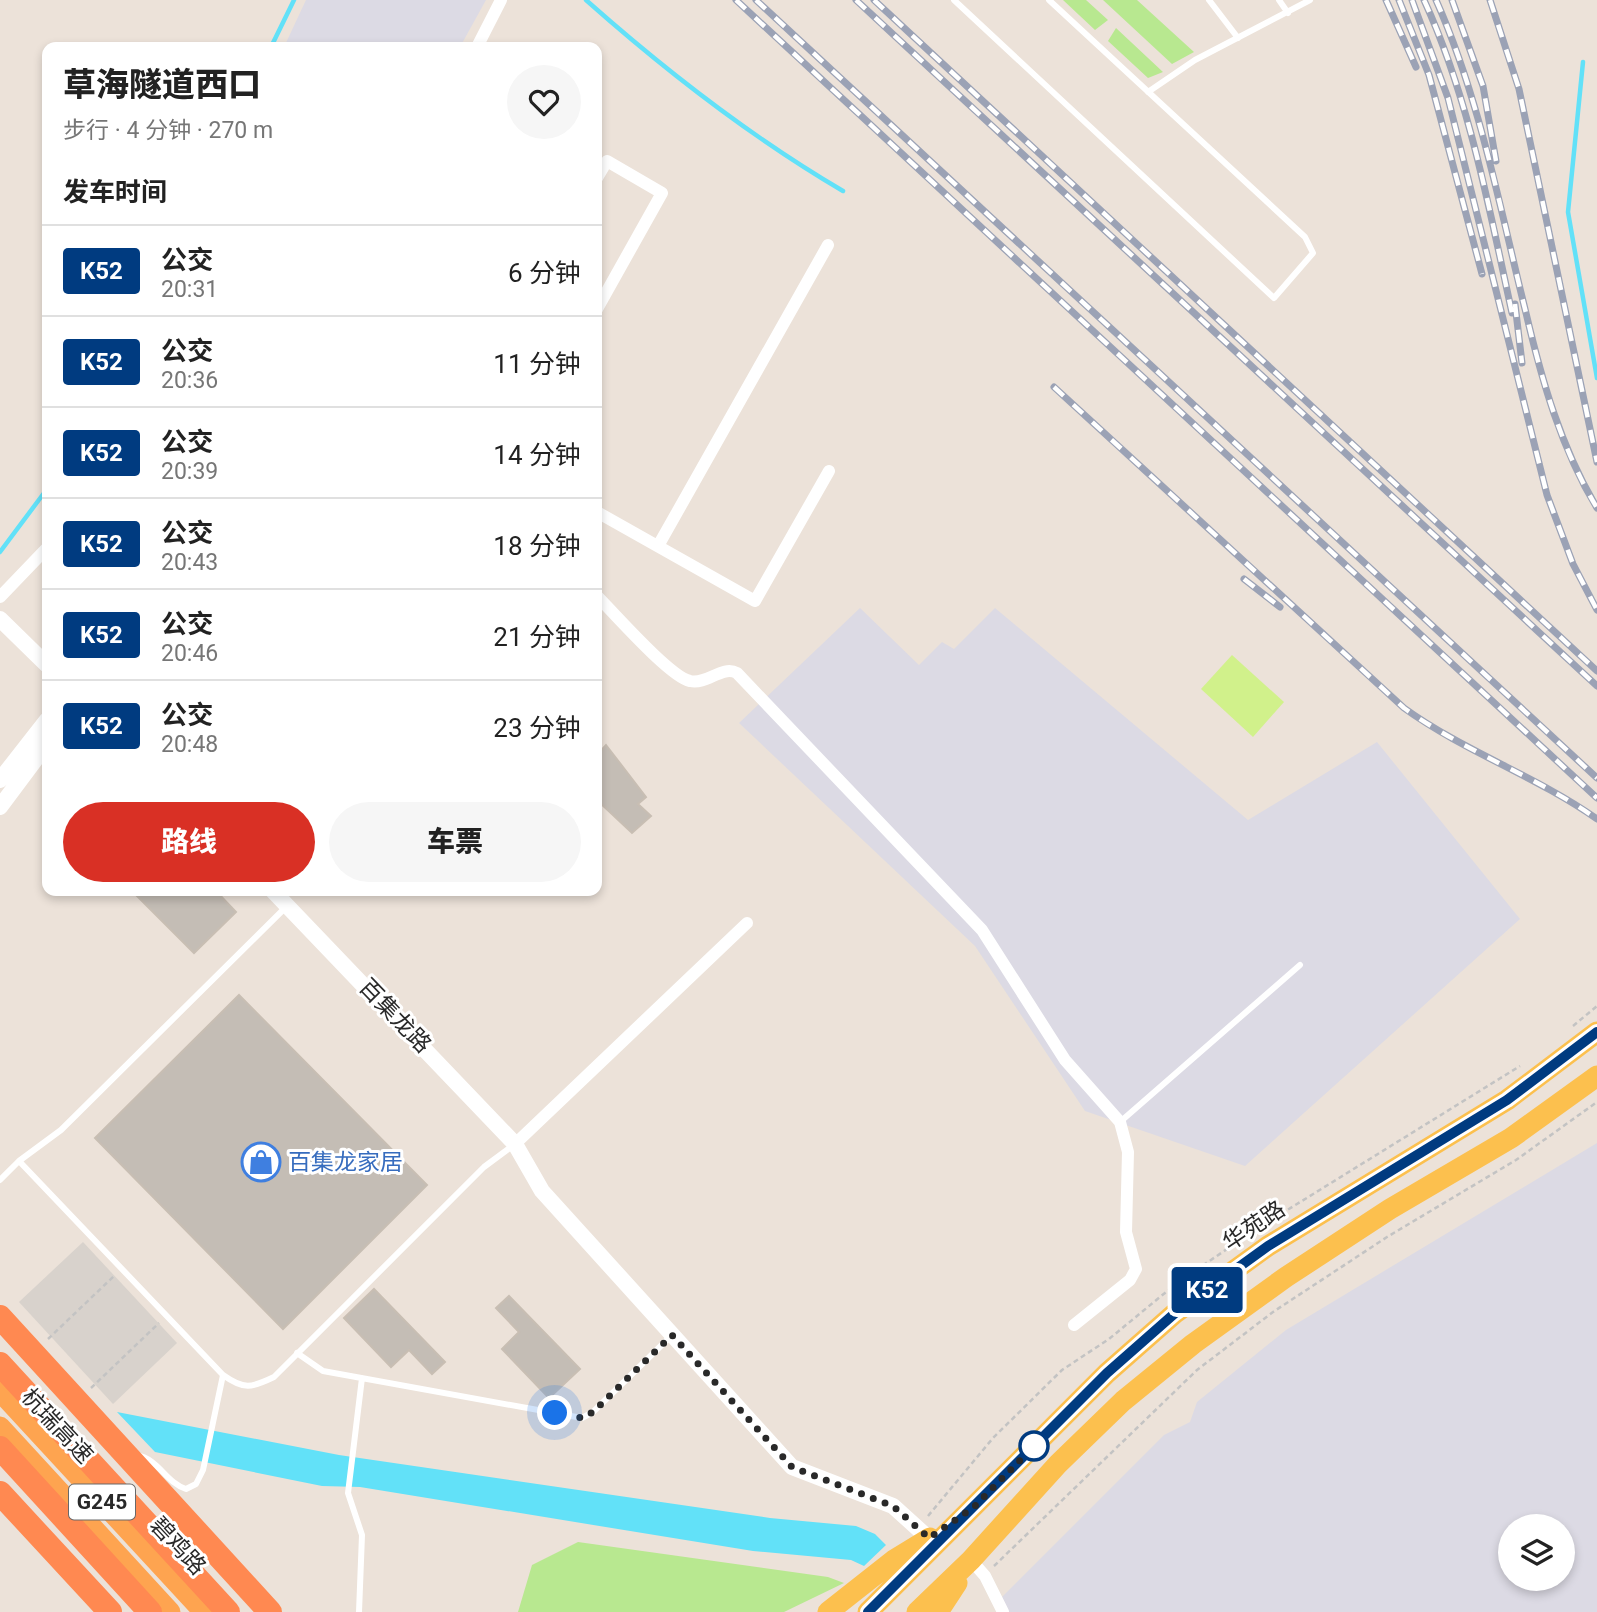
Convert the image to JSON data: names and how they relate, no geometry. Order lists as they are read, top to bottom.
{
  "streets": {
    "highway": ["杭瑞高速", "G245", "碧鸡路"],
    "main road": ["华苑路"],
    "street": ["百集龙路"]
  },
  "crossings": [
    ["百集龙路", "华苑路"]
  ],
  "places": {
    "shop": ["百集龙家居"]
  },
  "lines": ["bus line K52"],
  "page": {
    "on_map": "K52",
    "heading": [
      ["草海隧道西口", "步行 · 4 分钟 · 270 m"],
      "发车时间"
    ],
    "list": [
      {
        "mark": "K52",
        "name": "公交",
        "note": "20:31",
        "value": "6 分钟"
      },
      {
        "mark": "K52",
        "name": "公交",
        "note": "20:36",
        "value": "11 分钟"
      },
      {
        "mark": "K52",
        "name": "公交",
        "note": "20:39",
        "value": "14 分钟"
      },
      {
        "mark": "K52",
        "name": "公交",
        "note": "20:43",
        "value": "18 分钟"
      },
      {
        "mark": "K52",
        "name": "公交",
        "note": "20:46",
        "value": "21 分钟"
      },
      {
        "mark": "K52",
        "name": "公交",
        "note": "20:48",
        "value": "23 分钟"
      }
    ],
    "buttons": ["路线", "车票"]
  }
}
